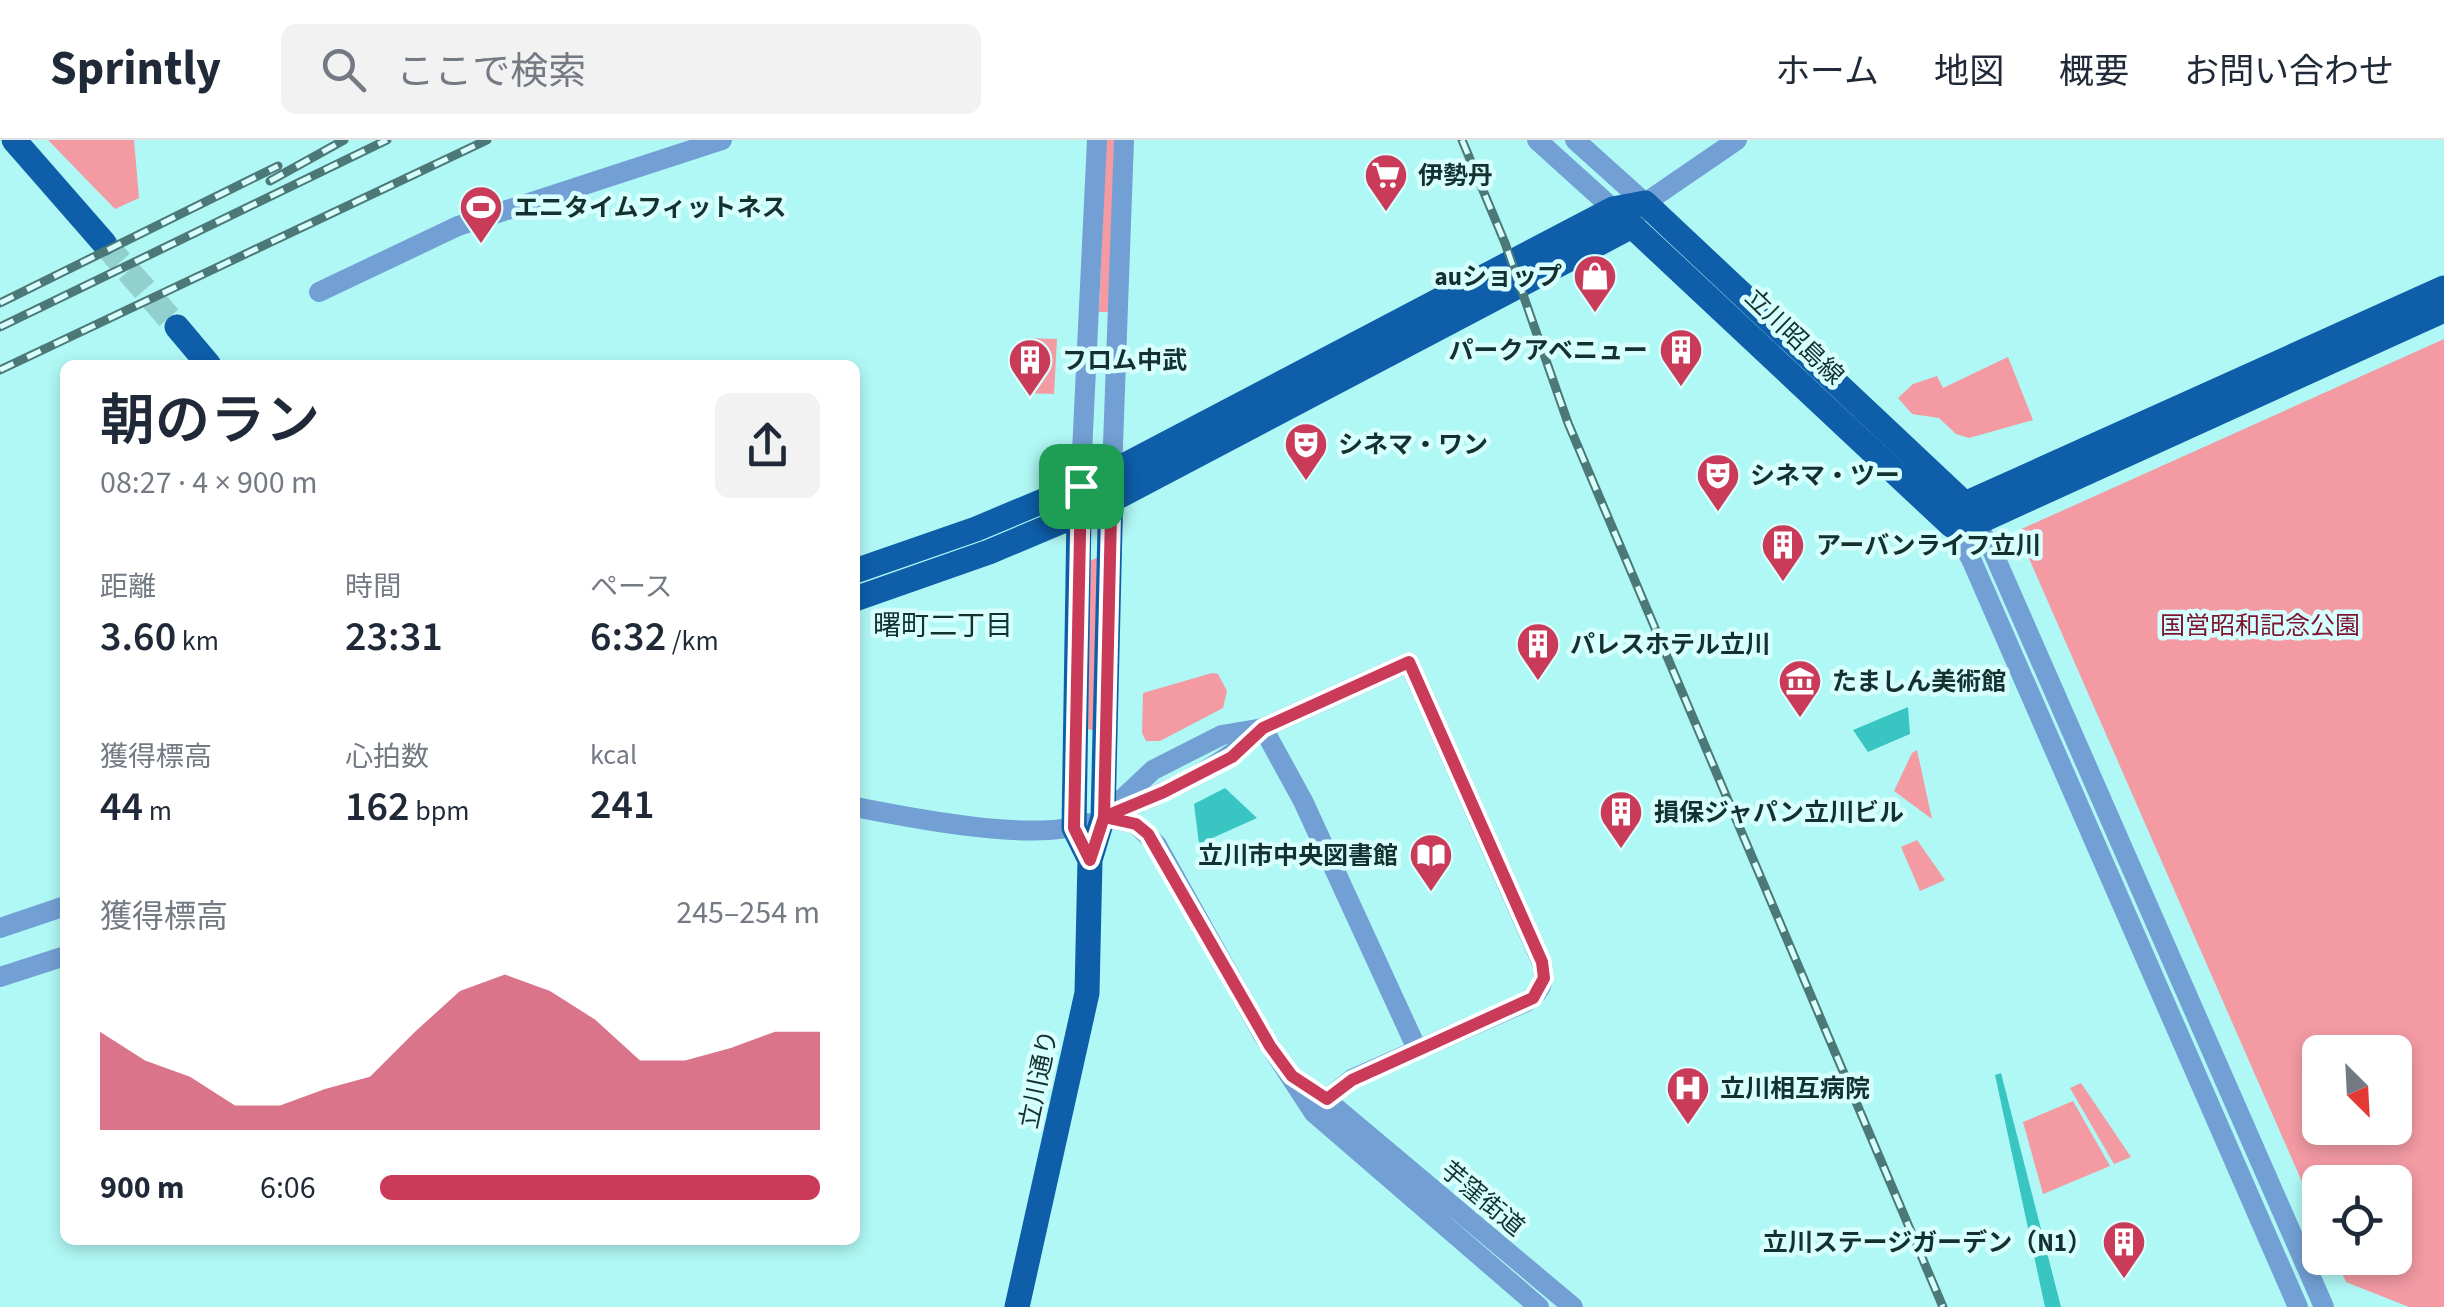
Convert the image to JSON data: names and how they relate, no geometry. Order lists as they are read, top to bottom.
{
  "streets": {
    "main road": ["立川昭島線", "立川通り"],
    "street": ["芋窪街道"]
  },
  "districts": ["曙町二丁目"],
  "parks": ["国営昭和記念公園"],
  "places": {
    "supermarket": ["伊勢丹"],
    "sports": ["エニタイムフィットネス"],
    "shop": ["auショップ"],
    "building": [
      "パークアベニュー",
      "フロム中武",
      "アーバンライフ立川",
      "パレスホテル立川",
      "損保ジャパン立川ビル",
      "立川ステージガーデン（N1）"
    ],
    "theatre": ["シネマ・ワン", "シネマ・ツー"],
    "museum": ["たましん美術館"],
    "library": ["立川市中央図書館"],
    "hospital": ["立川相互病院"]
  },
  "north": "bottom right",
  "page": {
    "header": "Sprintly",
    "search": "ここで検索",
    "nav": [
      "ホーム",
      "地図",
      "概要",
      "お問い合わせ"
    ],
    "heading": ["朝のラン", "08:27 · 4 × 900 m"],
    "stats": [
      ["距離", "3.60 km"],
      ["時間", "23:31"],
      ["ペース", "6:32 /km"],
      ["獲得標高", "44 m"],
      ["心拍数", "162 bpm"],
      ["kcal", "241"]
    ],
    "chart": ["獲得標高", "245–254 m"],
    "list": [
      {
        "name": "900 m",
        "note": "6:06"
      }
    ]
  }
}
